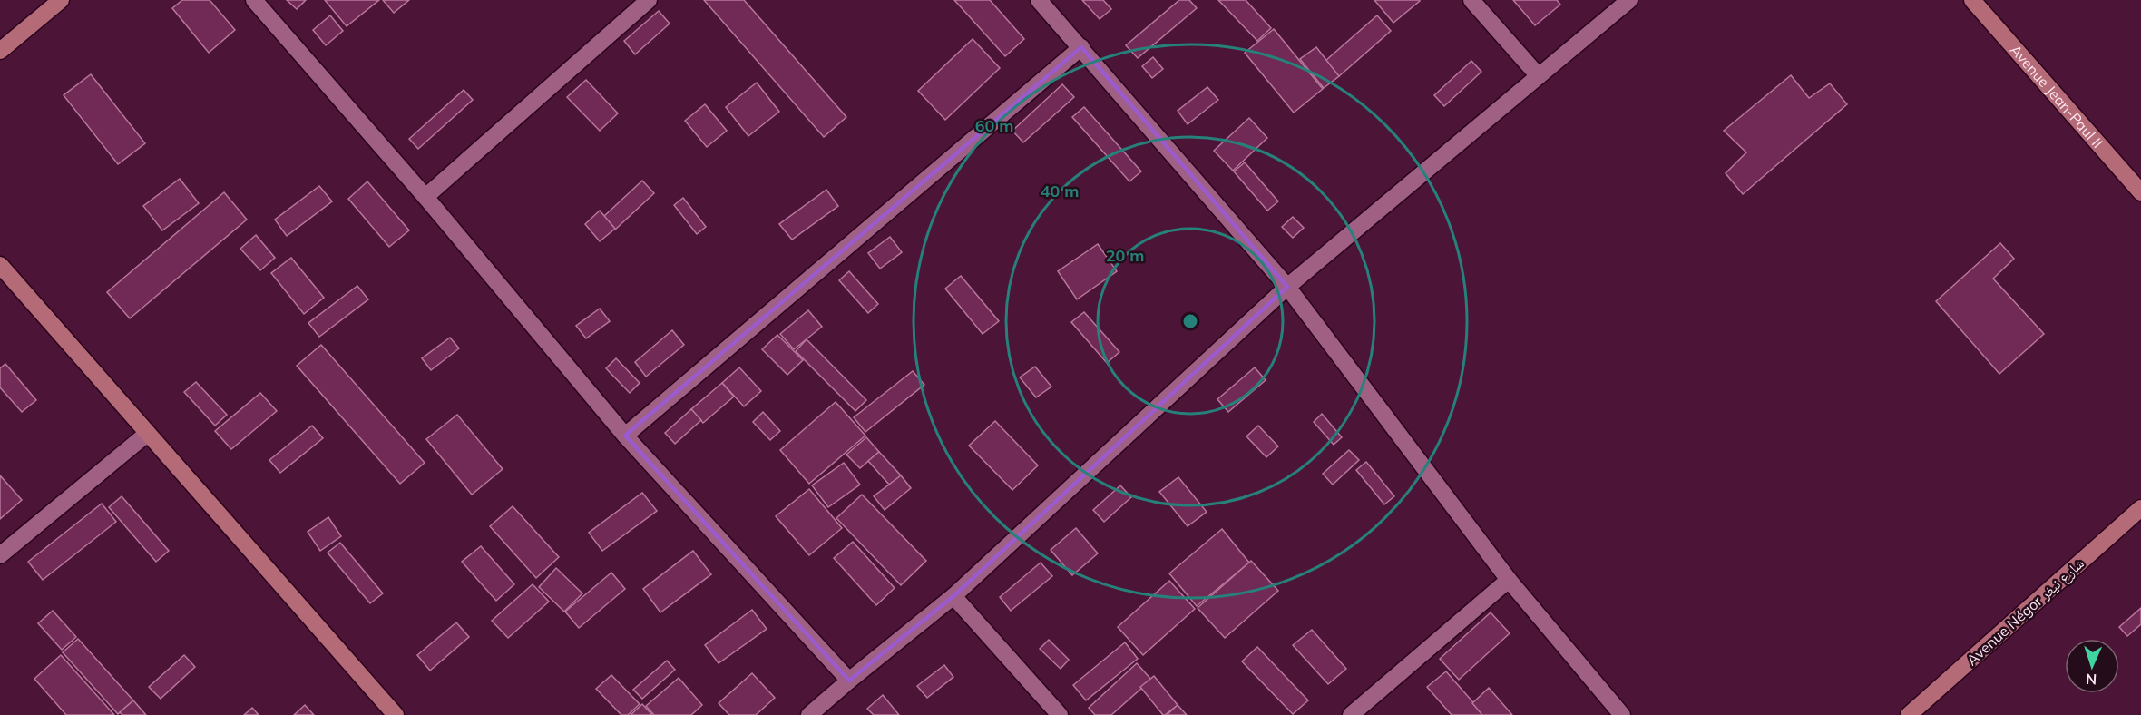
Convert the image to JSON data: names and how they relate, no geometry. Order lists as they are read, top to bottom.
{
  "streets": {
    "street": ["Avenue Jean-Paul II", "Avenue Négor شارع نيغر"]
  },
  "north": "bottom",
  "rings": ["60 m", "40 m", "20 m"]
}
